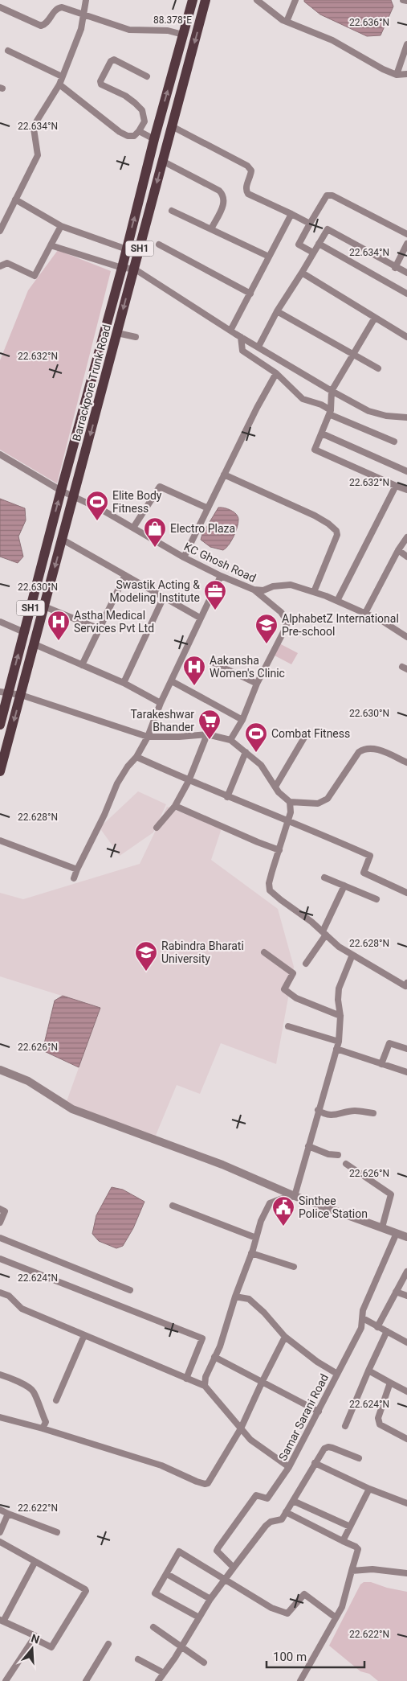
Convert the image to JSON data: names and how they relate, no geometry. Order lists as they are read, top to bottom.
{
  "streets": {
    "main road": ["SH1", "Barrackpore Trunk Road"],
    "street": ["KC Ghosh Road", "Samar Sarani Road"]
  },
  "crossings": [
    ["Barrackpore Trunk Road", "KC Ghosh Road"]
  ],
  "places": {
    "sports": ["Elite Body Fitness", "Combat Fitness"],
    "shop": ["Electro Plaza"],
    "office": ["Swastik Acting & Modeling Institute"],
    "hospital": ["Astha Medical Services Pvt Ltd", "Aakansha Women's Clinic"],
    "school or university": ["AlphabetZ International Pre-school", "Rabindra Bharati University"],
    "supermarket": ["Tarakeshwar Bhander"],
    "public building": ["Sinthee Police Station"]
  },
  "scale_bar": "100 m",
  "north": "top",
  "coordinates": [
    "88.378°E",
    "22.636°N",
    "22.634°N",
    "22.632°N",
    "22.630°N",
    "22.628°N",
    "22.626°N",
    "22.624°N",
    "22.622°N"
  ]
}
